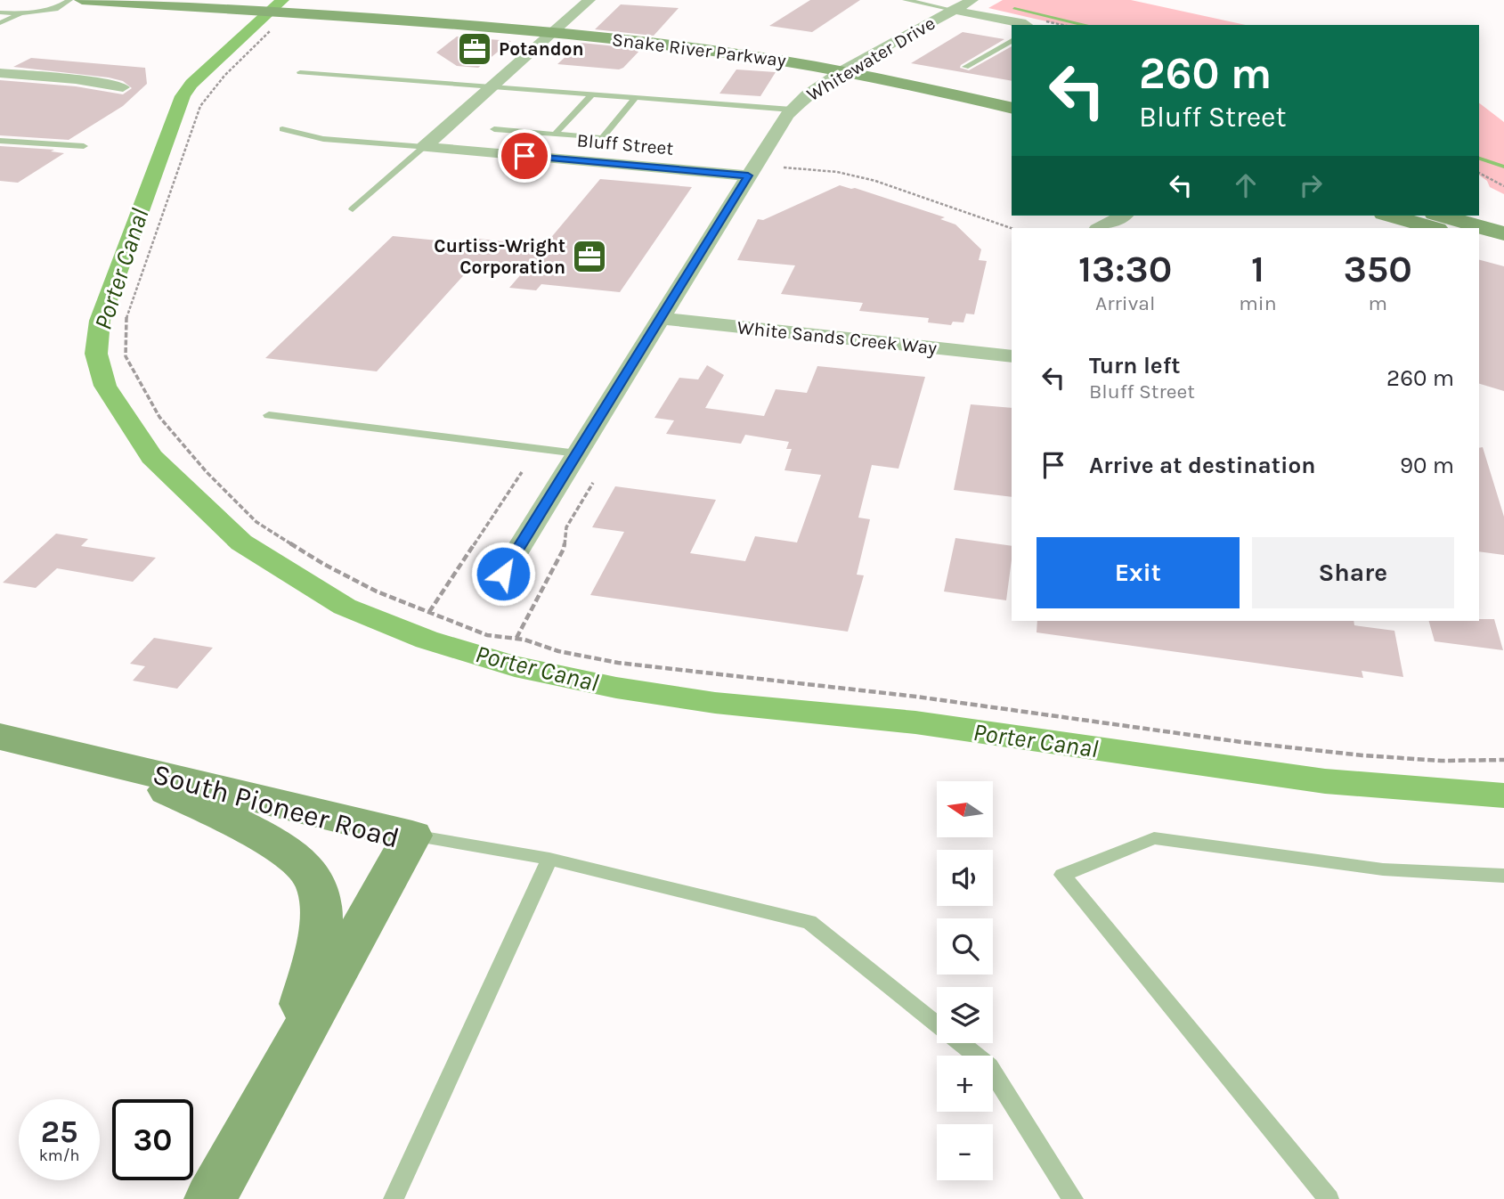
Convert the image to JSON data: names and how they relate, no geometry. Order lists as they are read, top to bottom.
{
  "streets": {
    "street": [
      "Snake River Parkway",
      "Whitewater Drive",
      "Bluff Street",
      "White Sands Creek Way",
      "South Pioneer Road"
    ]
  },
  "crossings": [
    ["Snake River Parkway", "Whitewater Drive"],
    ["Whitewater Drive", "Bluff Street"],
    ["Whitewater Drive", "White Sands Creek Way"]
  ],
  "water": ["Porter Canal"],
  "places": {
    "office": ["Potandon", "Curtiss-Wright Corporation"]
  },
  "north": "left",
  "page": {
    "turn": ["260 m", "Bluff Street"],
    "eta": [
      "13:30",
      "Arrival",
      "1",
      "min",
      "350",
      "m"
    ],
    "list": [
      {
        "name": "Turn left",
        "note": "Bluff Street",
        "value": "260 m"
      },
      {
        "name": "Arrive at destination",
        "value": "90 m"
      }
    ],
    "buttons": ["Exit", "Share"],
    "map_buttons": ["+", "−"],
    "speed": "25 km/h",
    "limit": "30"
  }
}
